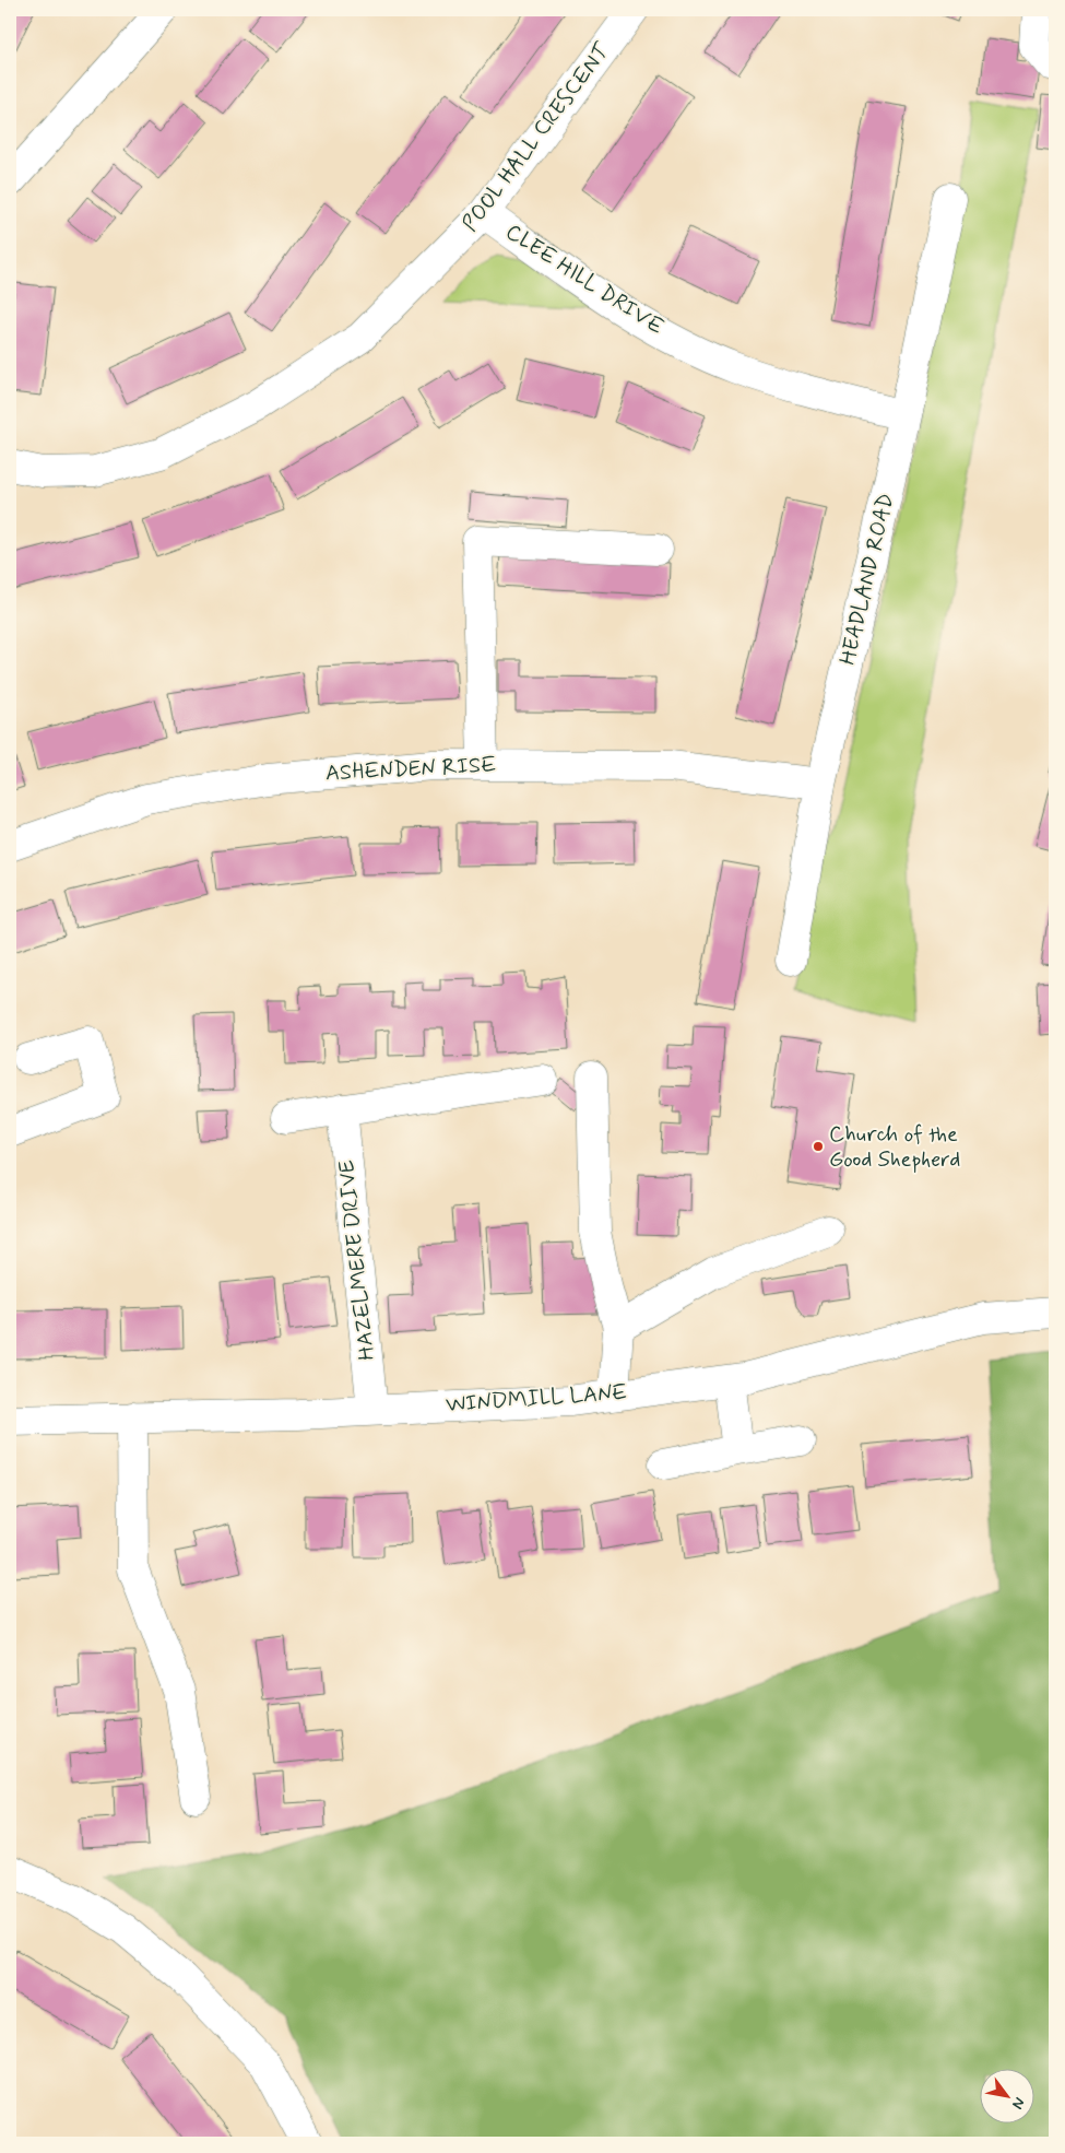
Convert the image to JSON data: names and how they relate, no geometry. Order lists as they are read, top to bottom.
{
  "streets": {
    "street": [
      "POOL HALL CRESCENT",
      "CLEE HILL DRIVE",
      "HEADLAND ROAD",
      "ASHENDEN RISE",
      "HAZELMERE DRIVE",
      "WINDMILL LANE"
    ]
  },
  "crossings": [
    ["POOL HALL CRESCENT", "CLEE HILL DRIVE"],
    ["CLEE HILL DRIVE", "HEADLAND ROAD"],
    ["HEADLAND ROAD", "ASHENDEN RISE"],
    ["HAZELMERE DRIVE", "WINDMILL LANE"]
  ],
  "places": ["Church of the Good Shepherd"],
  "north": "bottom right"
}
